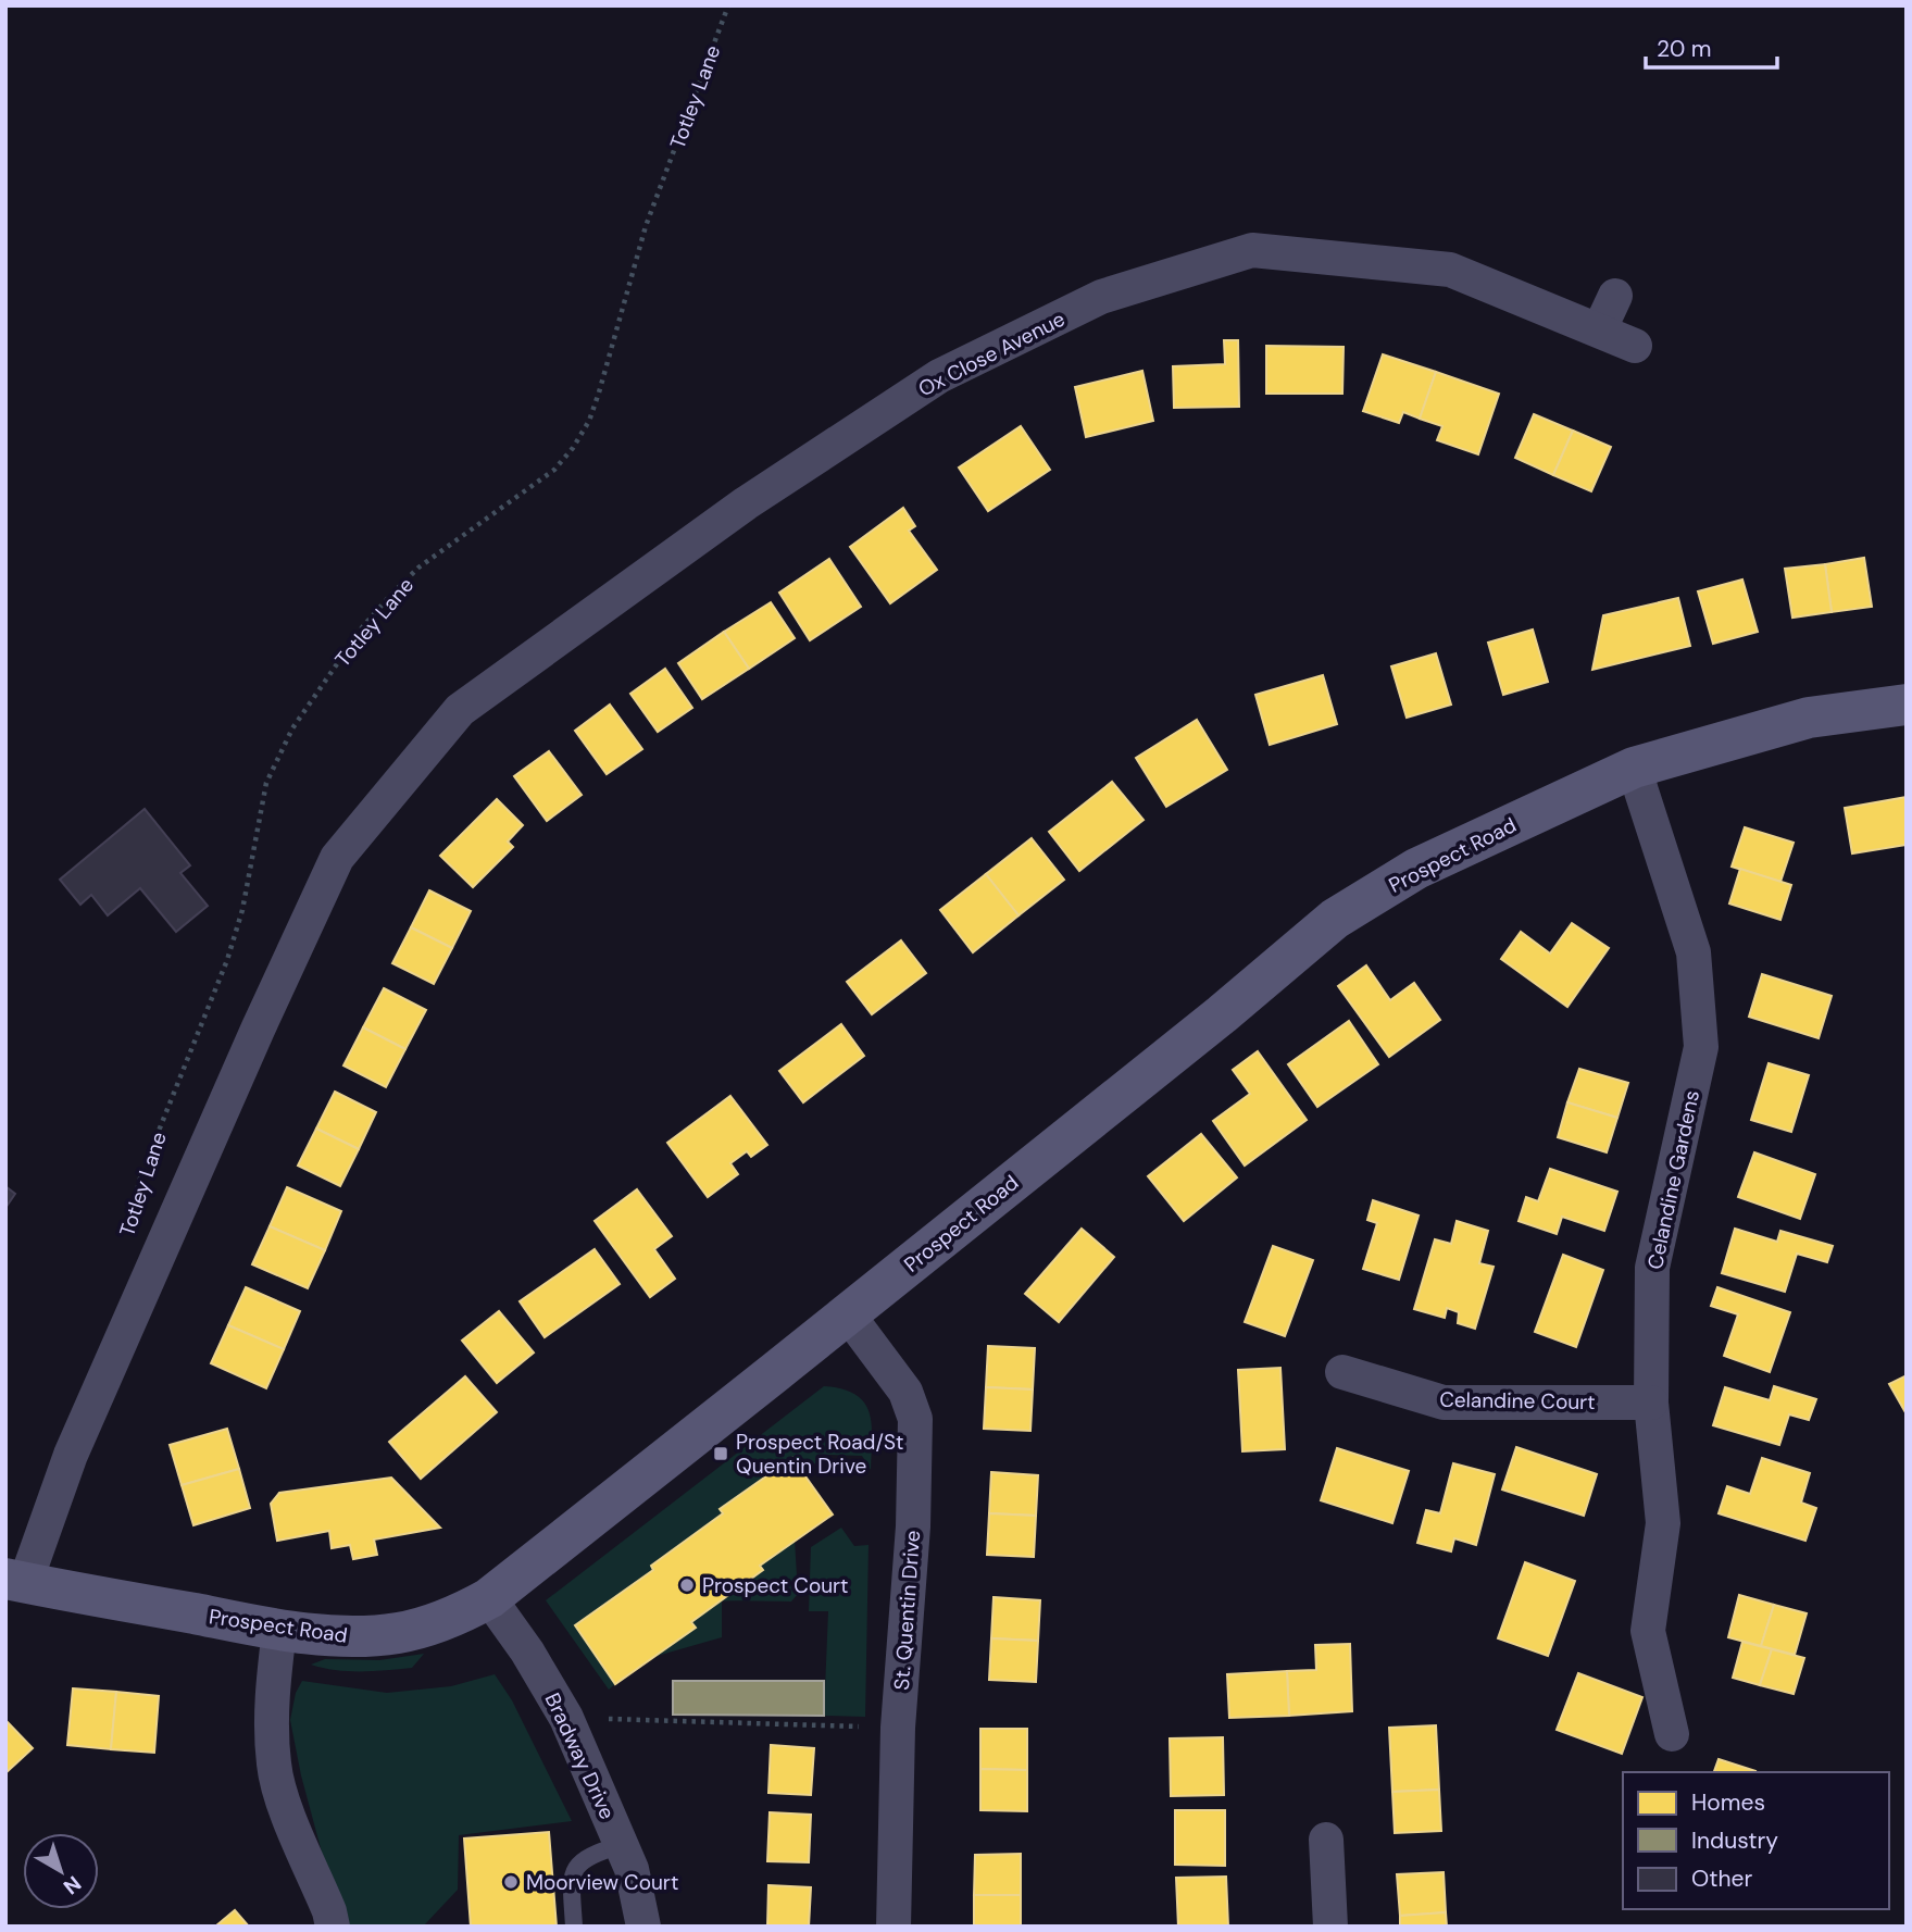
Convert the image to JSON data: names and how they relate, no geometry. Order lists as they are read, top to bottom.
{
  "streets": {
    "street": [
      "Totley Lane",
      "Ox Close Avenue",
      "Prospect Road",
      "Celandine Gardens",
      "Celandine Court",
      "St. Quentin Drive",
      "Bradway Drive"
    ]
  },
  "crossings": [
    ["Totley Lane", "Ox Close Avenue"],
    ["Totley Lane", "Prospect Road"],
    ["Prospect Road", "Celandine Gardens"],
    ["Prospect Road", "St. Quentin Drive"],
    ["Prospect Road", "Bradway Drive"],
    ["Celandine Gardens", "Celandine Court"]
  ],
  "places": {
    "transit": ["Prospect Road/St Quentin Drive"],
    "other": ["Prospect Court", "Moorview Court"]
  },
  "legend": ["Homes", "Industry", "Other"],
  "scale_bar": "20 m",
  "north": "bottom right"
}
